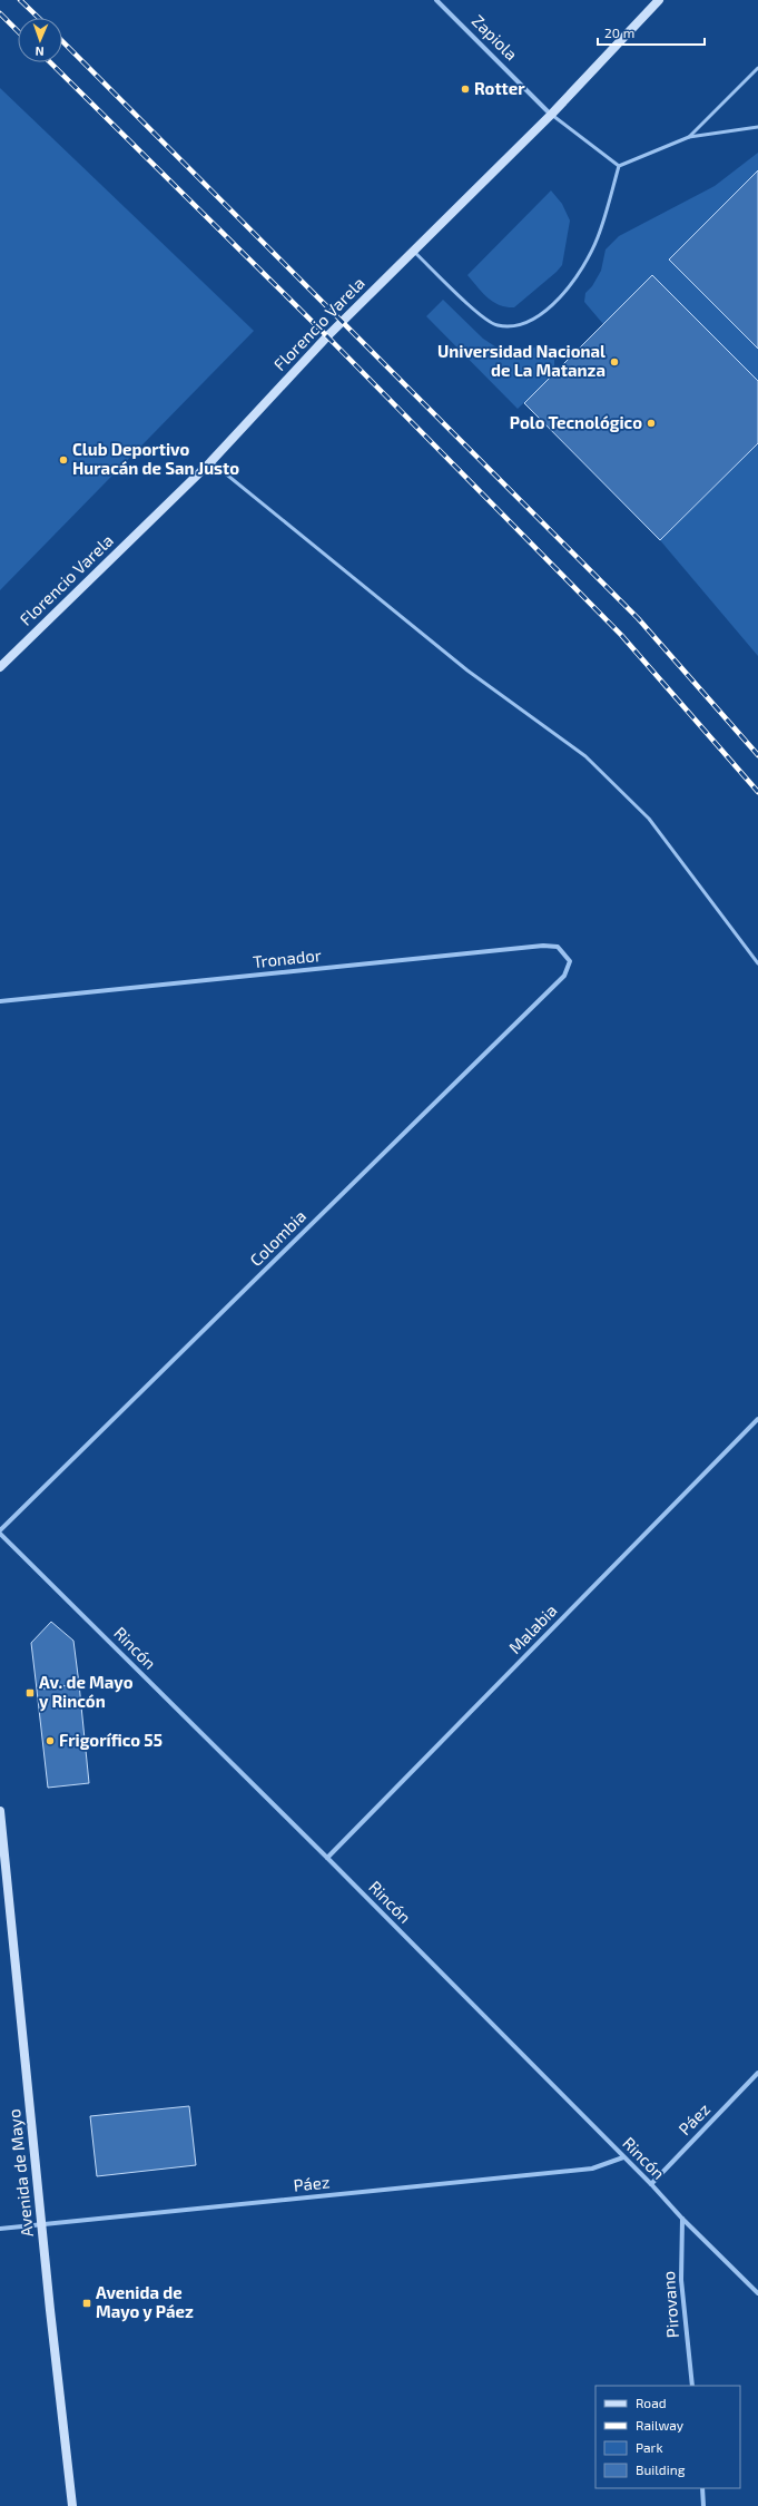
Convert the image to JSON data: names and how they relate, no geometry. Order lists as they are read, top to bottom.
{
  "streets": {
    "main road": ["Florencio Varela", "Avenida de Mayo"],
    "street": [
      "Zapiola",
      "Tronador",
      "Colombia",
      "Malabia",
      "Rincón",
      "Páez",
      "Pirovano"
    ]
  },
  "crossings": [
    ["Zapiola", "Florencio Varela"],
    ["Tronador", "Colombia"],
    ["Colombia", "Rincón"],
    ["Malabia", "Rincón"],
    ["Rincón", "Páez"],
    ["Rincón", "Pirovano"],
    ["Páez", "Avenida de Mayo"]
  ],
  "places": {
    "other": [
      "Rotter",
      "Universidad Nacional de La Matanza",
      "Polo Tecnológico",
      "Club Deportivo Huracán de San Justo",
      "Frigorífico 55"
    ],
    "transit": ["Av. de Mayo y Rincón", "Avenida de Mayo y Páez"]
  },
  "legend": [
    "Road",
    "Railway",
    "Park",
    "Building"
  ],
  "scale_bar": "20 m",
  "north": "bottom"
}
